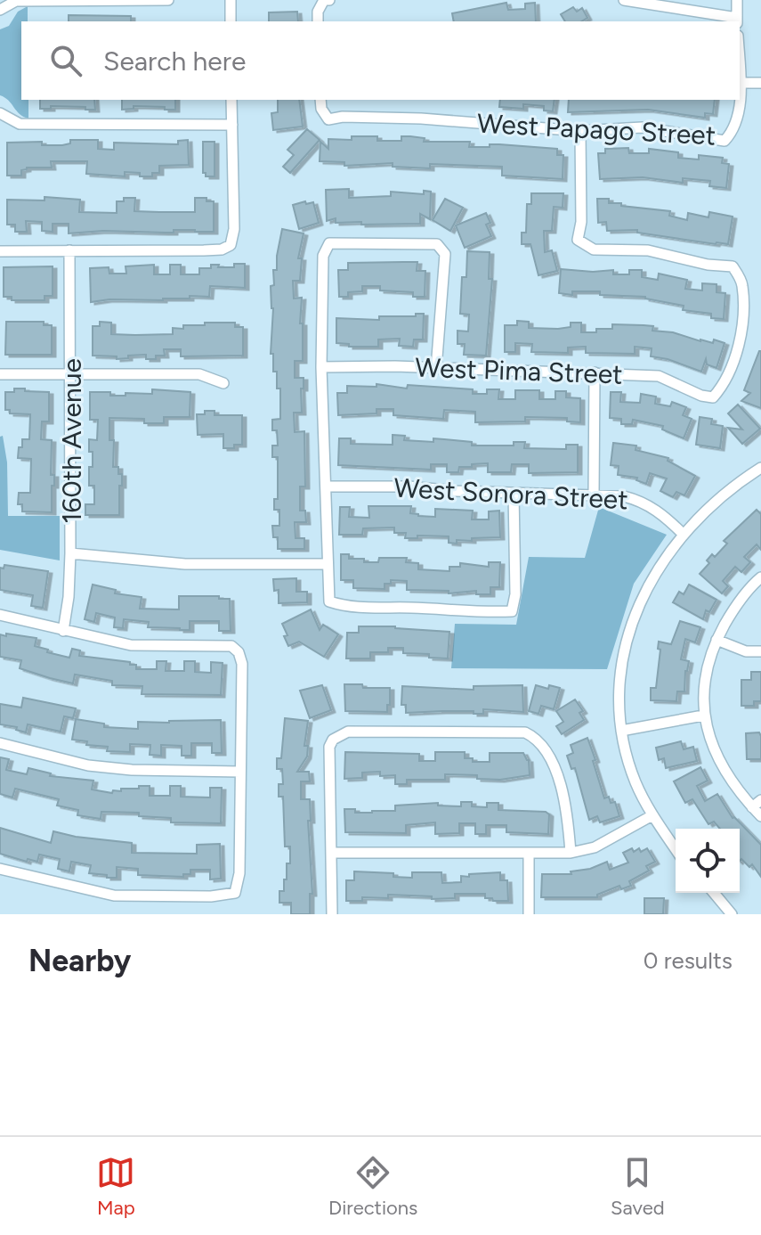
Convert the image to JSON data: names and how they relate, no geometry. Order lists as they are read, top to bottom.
{
  "streets": {
    "street": [
      "West Papago Street",
      "West Pima Street",
      "160th Avenue",
      "West Sonora Street"
    ]
  },
  "crossings": [
    ["West Papago Street", "West Pima Street"]
  ],
  "page": {
    "search": "Search here",
    "heading": ["Nearby", "0 results"],
    "nav": ["Map", "Directions", "Saved"]
  }
}
